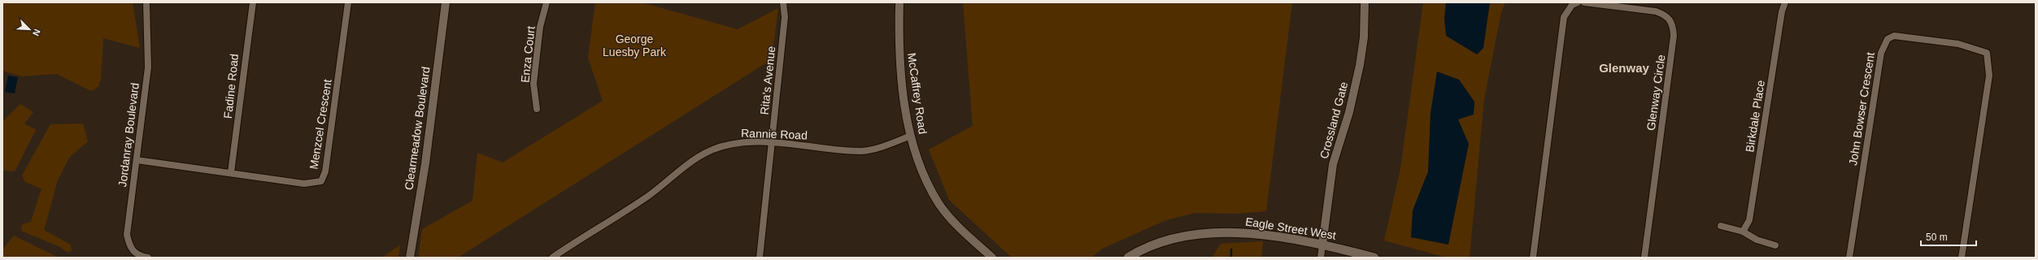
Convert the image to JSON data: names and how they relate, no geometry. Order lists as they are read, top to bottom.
{
  "streets": {
    "main road": ["Eagle Street West"],
    "street": [
      "Enza Court",
      "Rita's Avenue",
      "Fadine Road",
      "Glenway Circle",
      "McCaffrey Road",
      "John Bowser Crescent",
      "Birkdale Place",
      "Crossland Gate",
      "Menzcel Crescent",
      "Clearmeadow Boulevard",
      "Rannie Road",
      "Jordanray Boulevard"
    ]
  },
  "crossings": [
    ["Rita's Avenue", "Rannie Road"],
    ["Fadine Road", "Menzcel Crescent"],
    ["McCaffrey Road", "Rannie Road"],
    ["Crossland Gate", "Eagle Street West"],
    ["Menzcel Crescent", "Jordanray Boulevard"]
  ],
  "districts": ["Glenway"],
  "parks": ["George Luesby Park"],
  "scale_bar": "50 m",
  "north": "bottom right"
}
